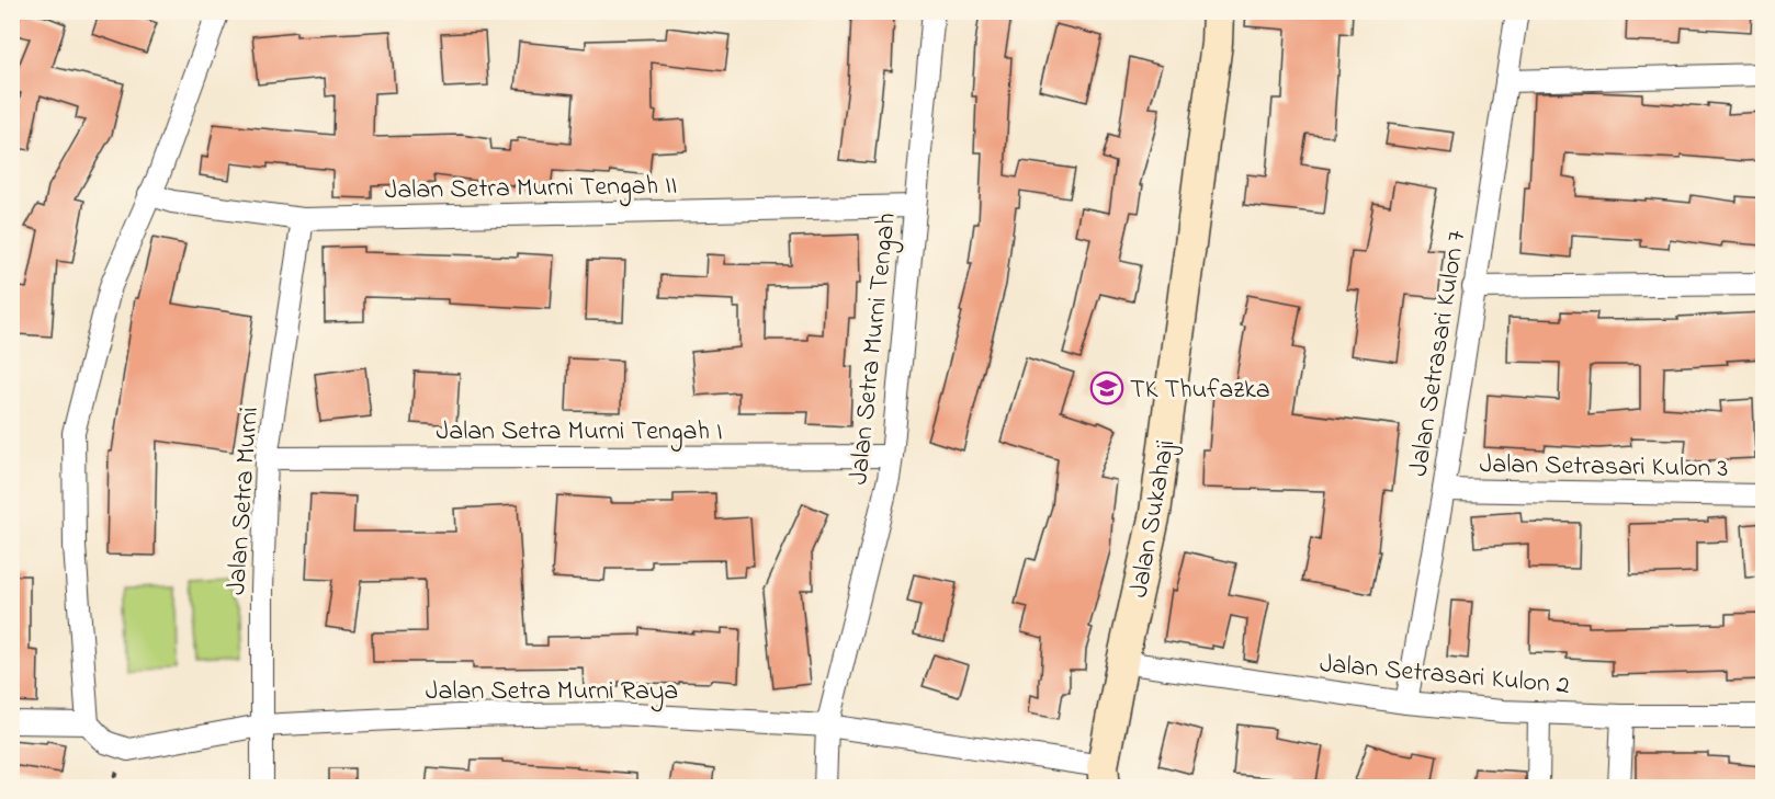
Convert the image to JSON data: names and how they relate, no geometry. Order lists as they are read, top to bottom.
{
  "streets": {
    "street": [
      "Jalan Setra Murni Tengah II",
      "Jalan Setra Murni Tengah",
      "Jalan Setrasari Kulon 7",
      "Jalan Setra Murni Tengah I",
      "Jalan Setrasari Kulon 3",
      "Jalan Setra Murni",
      "Jalan Sukahaji",
      "Jalan Setrasari Kulon 2",
      "Jalan Setra Murni Raya"
    ]
  },
  "crossings": [
    ["Jalan Setra Murni Tengah II", "Jalan Setra Murni Tengah"],
    ["Jalan Setra Murni Tengah II", "Jalan Setra Murni"],
    ["Jalan Setra Murni Tengah", "Jalan Setra Murni Tengah I"],
    ["Jalan Setra Murni Tengah", "Jalan Setra Murni Raya"],
    ["Jalan Setrasari Kulon 7", "Jalan Setrasari Kulon 3"],
    ["Jalan Setrasari Kulon 7", "Jalan Setrasari Kulon 2"],
    ["Jalan Setra Murni Tengah I", "Jalan Setra Murni"],
    ["Jalan Setra Murni", "Jalan Setra Murni Raya"],
    ["Jalan Sukahaji", "Jalan Setrasari Kulon 2"],
    ["Jalan Sukahaji", "Jalan Setra Murni Raya"]
  ],
  "places": {
    "school or university": ["TK Thufazka"]
  }
}
